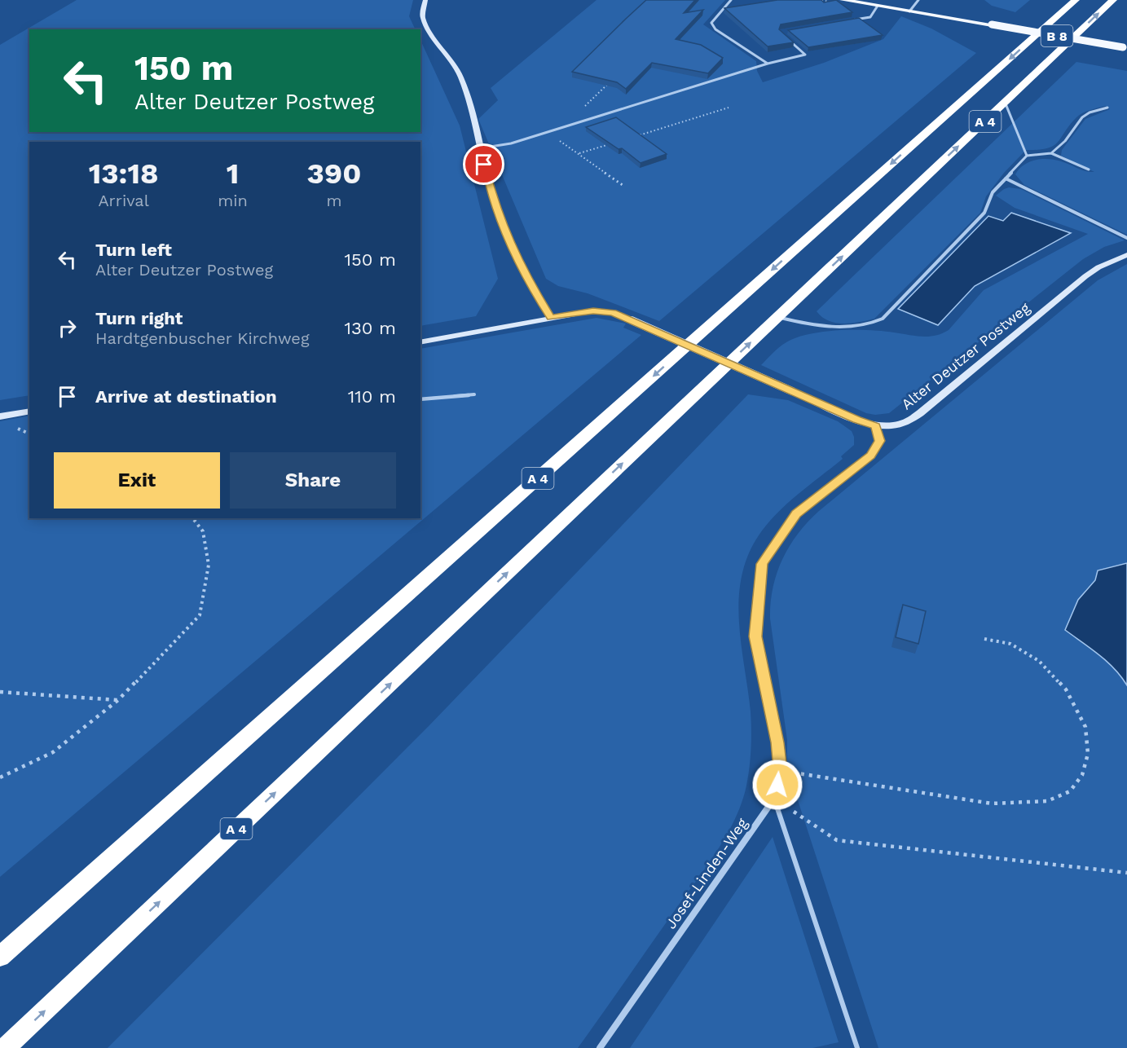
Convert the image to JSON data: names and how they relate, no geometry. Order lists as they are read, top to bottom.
{
  "streets": {
    "highway": ["A 4"],
    "main road": ["B 8"],
    "street": ["Alter Deutzer Postweg", "Josef-Linden-Weg"]
  },
  "crossings": [
    ["Alter Deutzer Postweg", "Josef-Linden-Weg"]
  ],
  "page": {
    "turn": ["150 m", "Alter Deutzer Postweg"],
    "eta": [
      "13:18",
      "Arrival",
      "1",
      "min",
      "390",
      "m"
    ],
    "list": [
      {
        "name": "Turn left",
        "note": "Alter Deutzer Postweg",
        "value": "150 m"
      },
      {
        "name": "Turn right",
        "note": "Hardtgenbuscher Kirchweg",
        "value": "130 m"
      },
      {
        "name": "Arrive at destination",
        "value": "110 m"
      }
    ],
    "buttons": ["Exit", "Share"]
  }
}
